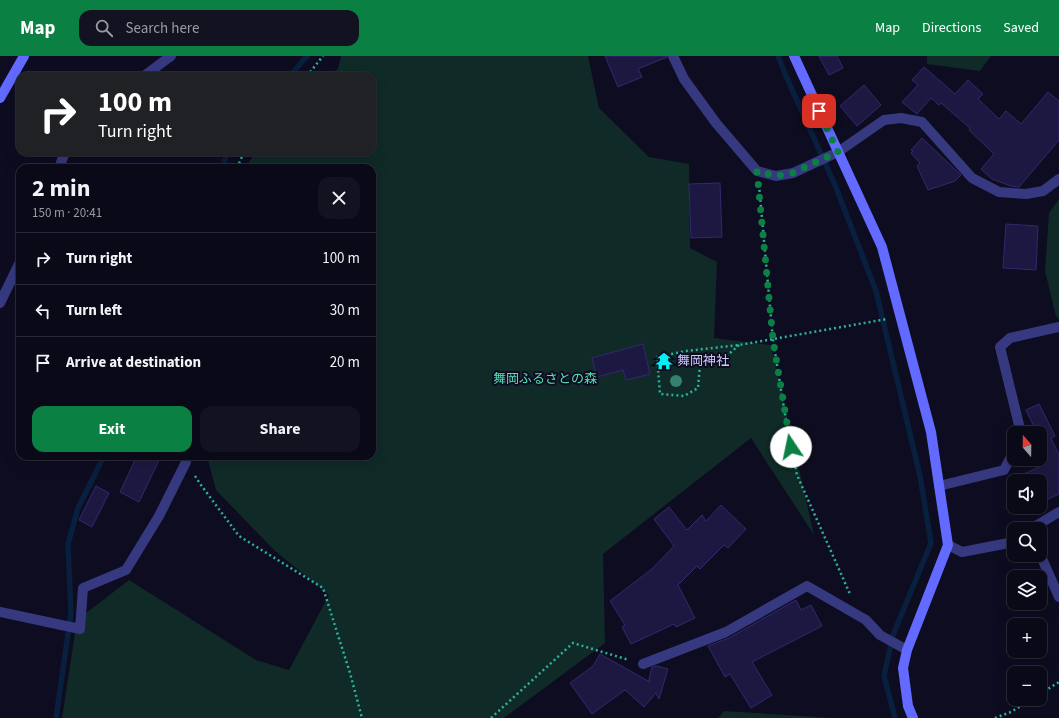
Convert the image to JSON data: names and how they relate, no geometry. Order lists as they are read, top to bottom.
{
  "parks": ["舞岡ふるさとの森"],
  "places": {
    "temple": ["舞岡神社"]
  },
  "north": "top",
  "page": {
    "header": "Map",
    "search": "Search here",
    "nav": ["Map", "Directions", "Saved"],
    "turn": ["100 m", "Turn right"],
    "heading": ["2 min", "150 m · 20:41"],
    "list": [
      {
        "name": "Turn right",
        "value": "100 m"
      },
      {
        "name": "Turn left",
        "value": "30 m"
      },
      {
        "name": "Arrive at destination",
        "value": "20 m"
      }
    ],
    "buttons": ["Exit", "Share"],
    "map_buttons": ["+", "−"]
  }
}
